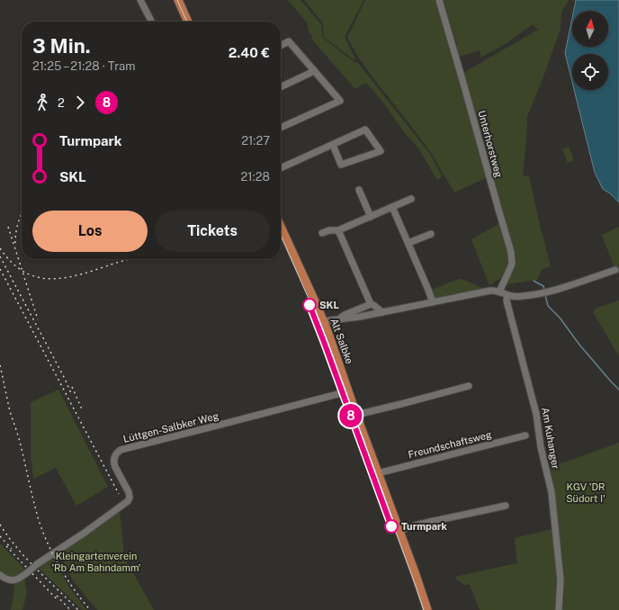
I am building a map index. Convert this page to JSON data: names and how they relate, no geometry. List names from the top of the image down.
{
  "streets": {
    "main road": ["Alt Salbke"],
    "street": [
      "Unterhorstweg",
      "Lüttgen-Salbker Weg",
      "Am Kuhanger",
      "Freundschaftsweg"
    ]
  },
  "crossings": [
    ["Alt Salbke", "Lüttgen-Salbker Weg"],
    ["Alt Salbke", "Freundschaftsweg"]
  ],
  "parks": ["KGV 'DR Südort I'", "Kleingartenverein 'Rb Am Bahndamm'"],
  "places": ["SKL", "Turmpark"],
  "lines": ["tram line 8"],
  "north": "top",
  "page": {
    "on_map": "8",
    "heading": ["3 Min.", "21:25 – 21:28 · Tram", "2.40 €"],
    "legs": ["2", "8"],
    "list": [
      {
        "name": "Turmpark",
        "value": "21:27"
      },
      {
        "name": "SKL",
        "value": "21:28"
      }
    ],
    "buttons": ["Los", "Tickets"]
  }
}
